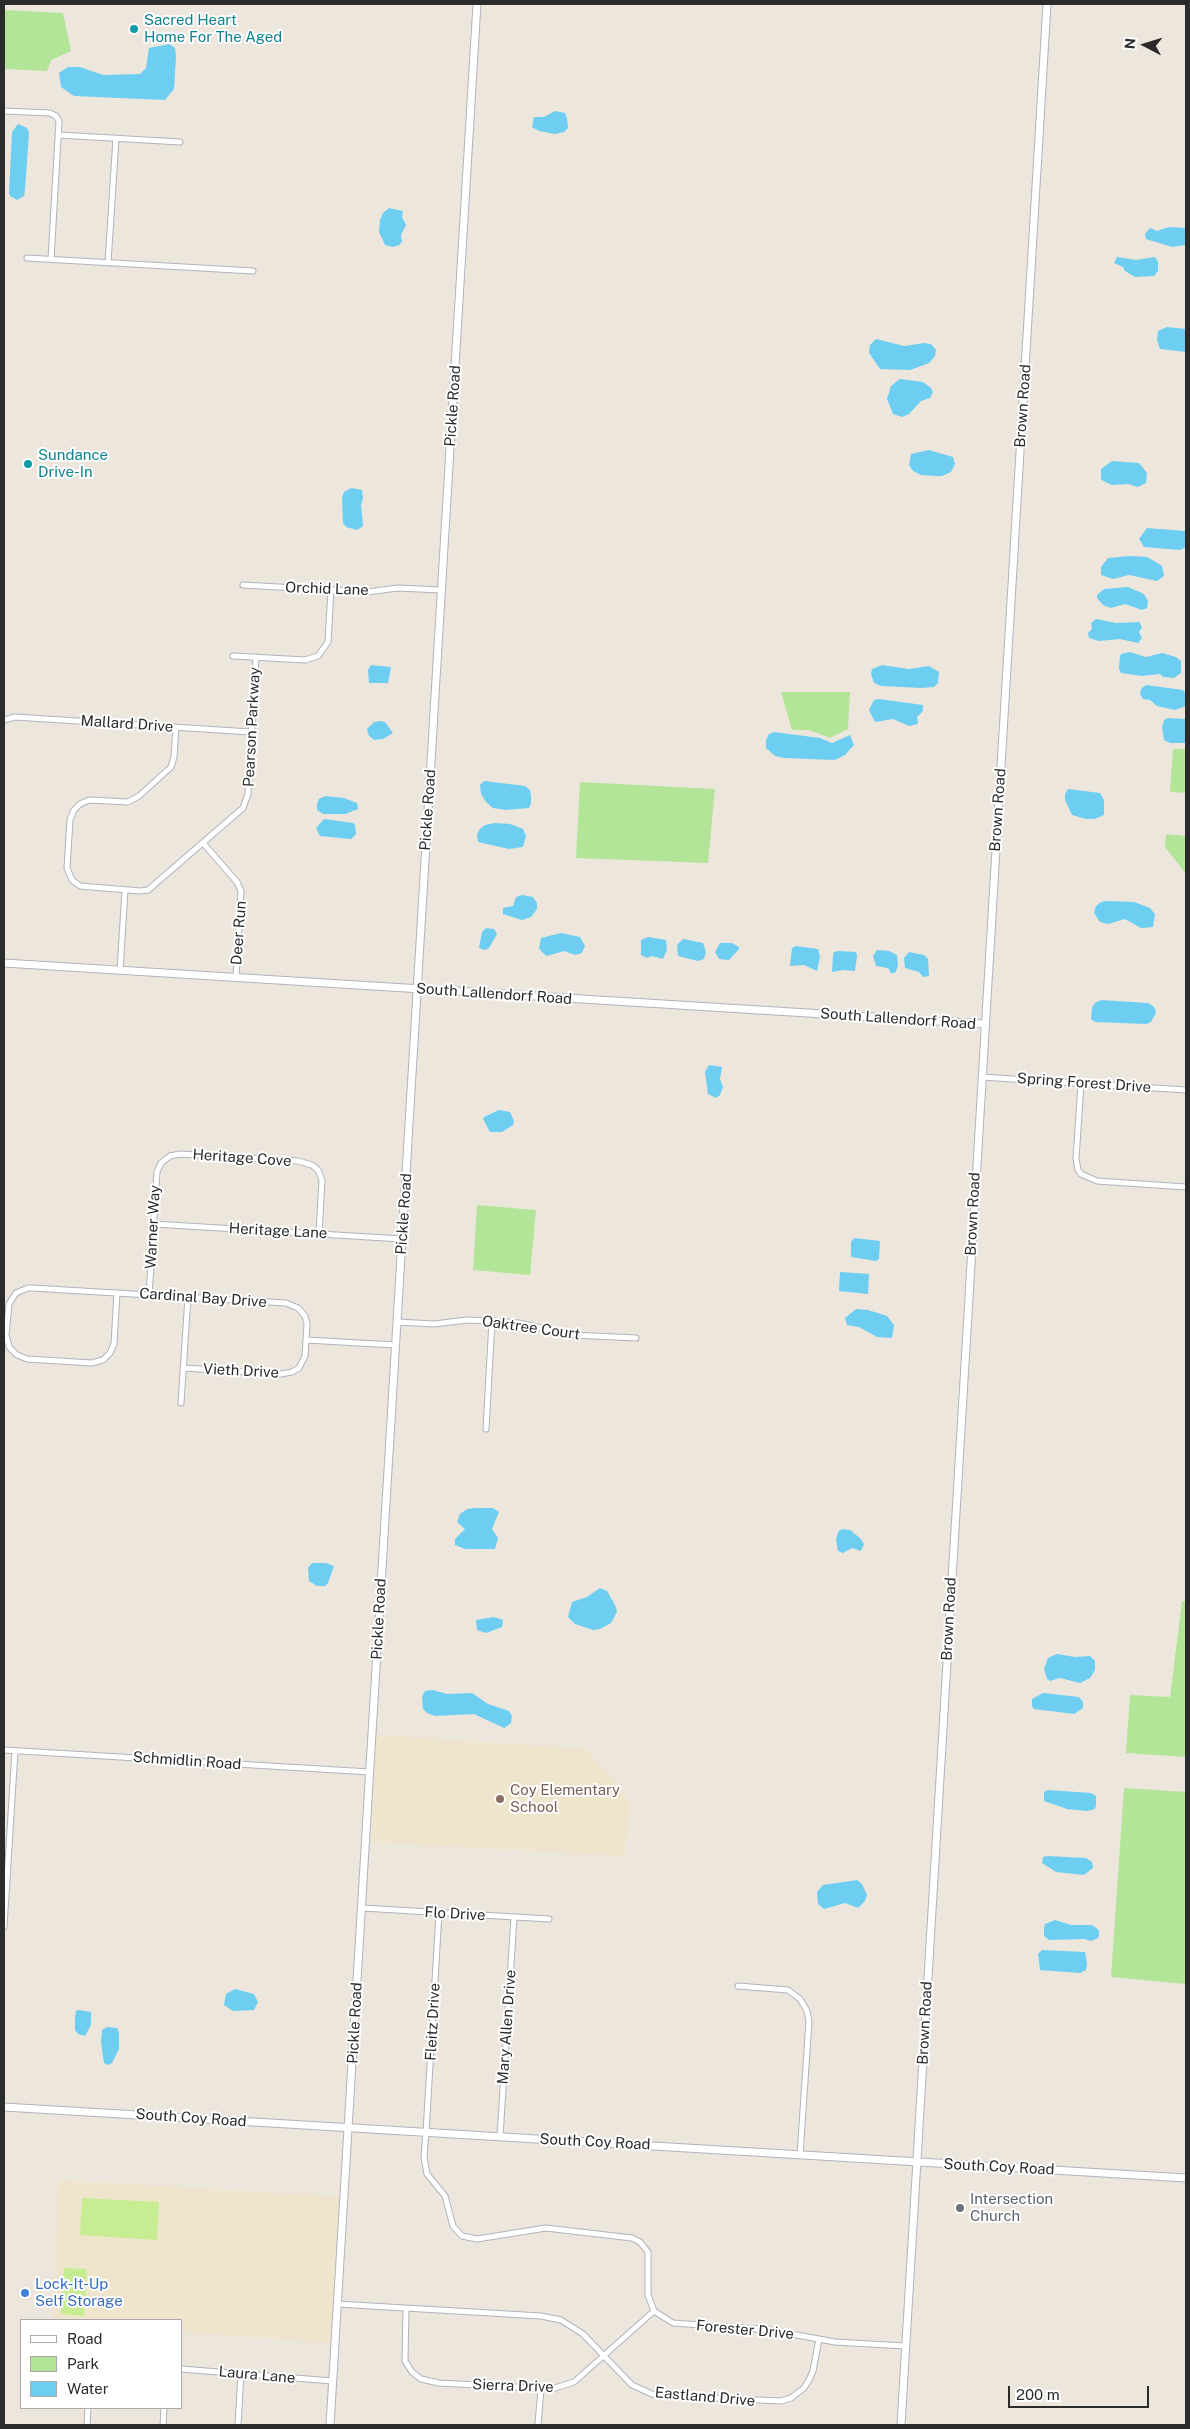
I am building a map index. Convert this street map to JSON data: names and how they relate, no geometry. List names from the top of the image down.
{
  "streets": {
    "street": [
      "Pickle Road",
      "Brown Road",
      "Orchid Lane",
      "Mallard Drive",
      "Pearson Parkway",
      "Deer Run",
      "South Lallendorf Road",
      "Spring Forest Drive",
      "Heritage Cove",
      "Warner Way",
      "Heritage Lane",
      "Cardinal Bay Drive",
      "Oaktree Court",
      "Vieth Drive",
      "Schmidlin Road",
      "Flo Drive",
      "Fleitz Drive",
      "Mary Allen Drive",
      "South Coy Road",
      "Forester Drive",
      "Laura Lane",
      "Sierra Drive",
      "Eastland Drive"
    ]
  },
  "crossings": [
    ["Pickle Road", "Orchid Lane"],
    ["Pickle Road", "South Lallendorf Road"],
    ["Pickle Road", "Heritage Lane"],
    ["Pickle Road", "Oaktree Court"],
    ["Pickle Road", "Schmidlin Road"],
    ["Pickle Road", "Flo Drive"],
    ["Pickle Road", "South Coy Road"],
    ["Pickle Road", "Laura Lane"],
    ["Pickle Road", "Eastland Drive"],
    ["Brown Road", "South Lallendorf Road"],
    ["Brown Road", "Spring Forest Drive"],
    ["Brown Road", "South Coy Road"],
    ["Brown Road", "Forester Drive"],
    ["Mallard Drive", "Pearson Parkway"],
    ["Pearson Parkway", "Deer Run"],
    ["Deer Run", "South Lallendorf Road"],
    ["Heritage Cove", "Warner Way"],
    ["Heritage Cove", "Heritage Lane"],
    ["Warner Way", "Heritage Lane"],
    ["Warner Way", "Cardinal Bay Drive"],
    ["Cardinal Bay Drive", "Vieth Drive"],
    ["Flo Drive", "Fleitz Drive"],
    ["Flo Drive", "Mary Allen Drive"],
    ["Fleitz Drive", "South Coy Road"],
    ["Fleitz Drive", "Forester Drive"],
    ["Fleitz Drive", "Sierra Drive"],
    ["Mary Allen Drive", "South Coy Road"],
    ["Forester Drive", "Sierra Drive"],
    ["Forester Drive", "Eastland Drive"],
    ["Sierra Drive", "Eastland Drive"]
  ],
  "places": [
    "Sacred Heart Home For The Aged",
    "Sundance Drive-In",
    "Coy Elementary School",
    "Intersection Church",
    "Lock-It-Up Self Storage"
  ],
  "legend": ["Road", "Park", "Water"],
  "scale_bar": "200 m",
  "north": "left"
}
